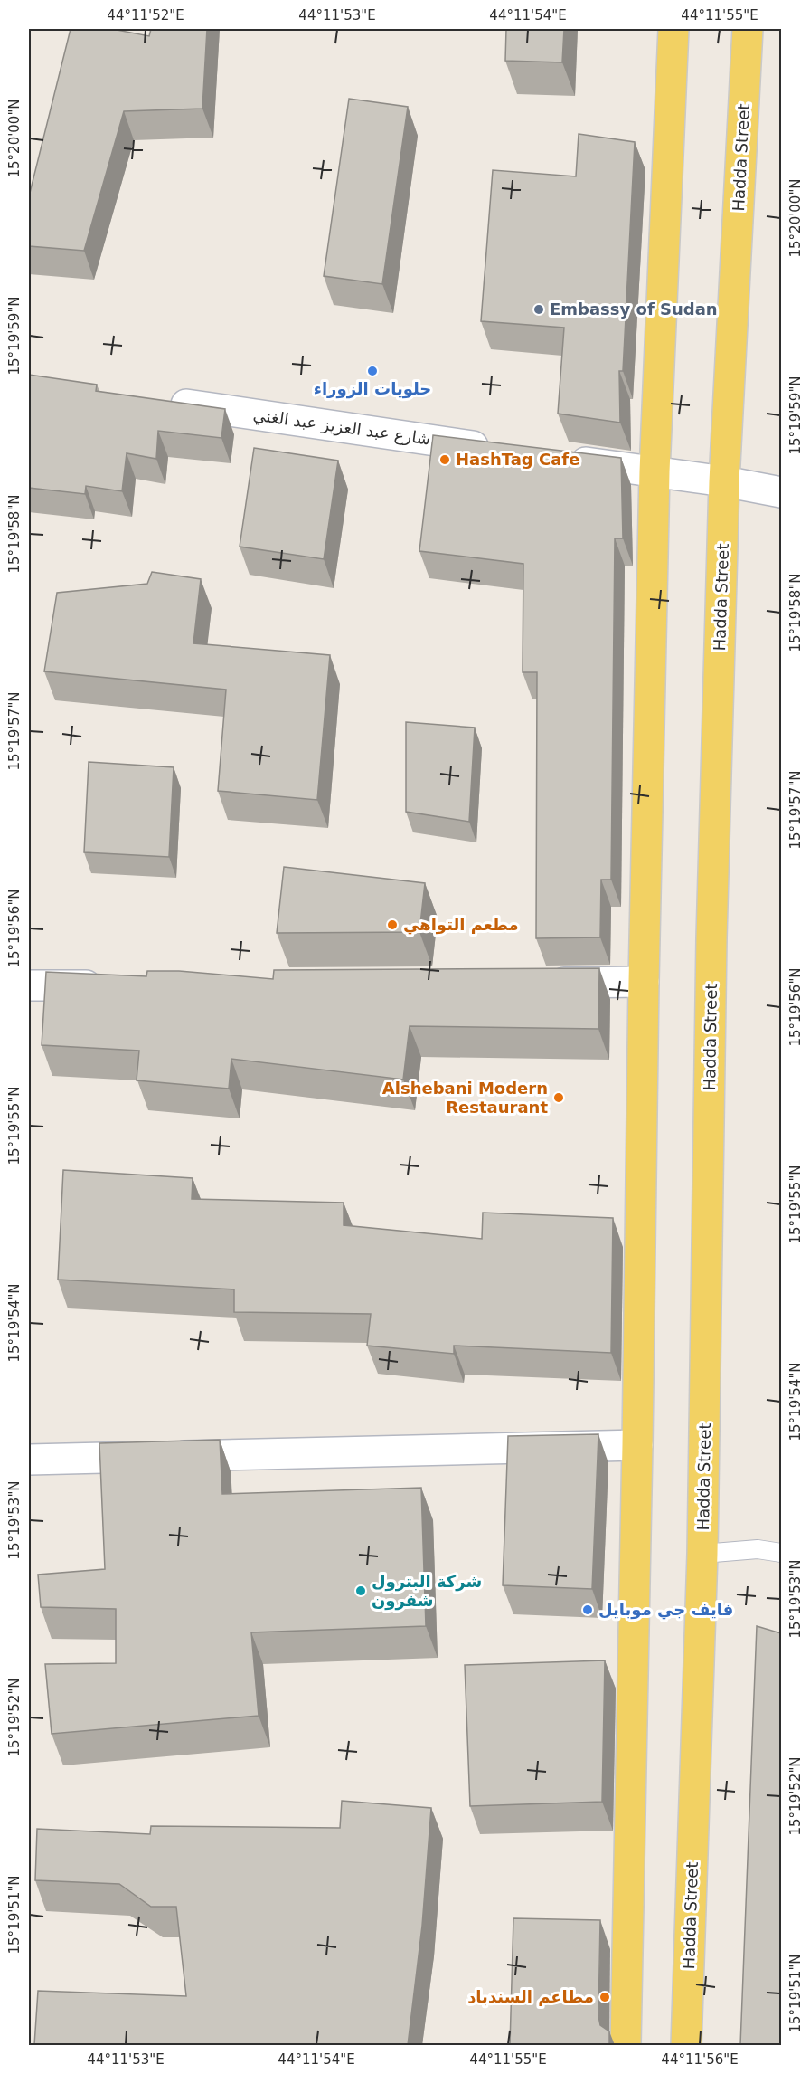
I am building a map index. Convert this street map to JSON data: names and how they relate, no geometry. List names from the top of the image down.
{
  "streets": {
    "main road": ["Hadda Street"],
    "street": ["شارع عبد العزيز عبد الغني"]
  },
  "places": [
    "Embassy of Sudan",
    "حلويات الزوراء",
    "HashTag Cafe",
    "مطعم التواهي",
    "Alshebani Modern Restaurant",
    "شركة البترول شفرون",
    "فايف جي موبايل",
    "مطاعم السندباد"
  ],
  "coordinates": [
    "44°11'52\"E",
    "44°11'53\"E",
    "44°11'54\"E",
    "44°11'55\"E",
    "15°20'00\"N",
    "15°19'59\"N",
    "15°19'58\"N",
    "15°19'57\"N",
    "15°19'56\"N",
    "15°19'55\"N",
    "15°19'54\"N",
    "15°19'53\"N",
    "15°19'52\"N",
    "15°19'51\"N",
    "44°11'56\"E"
  ]
}
